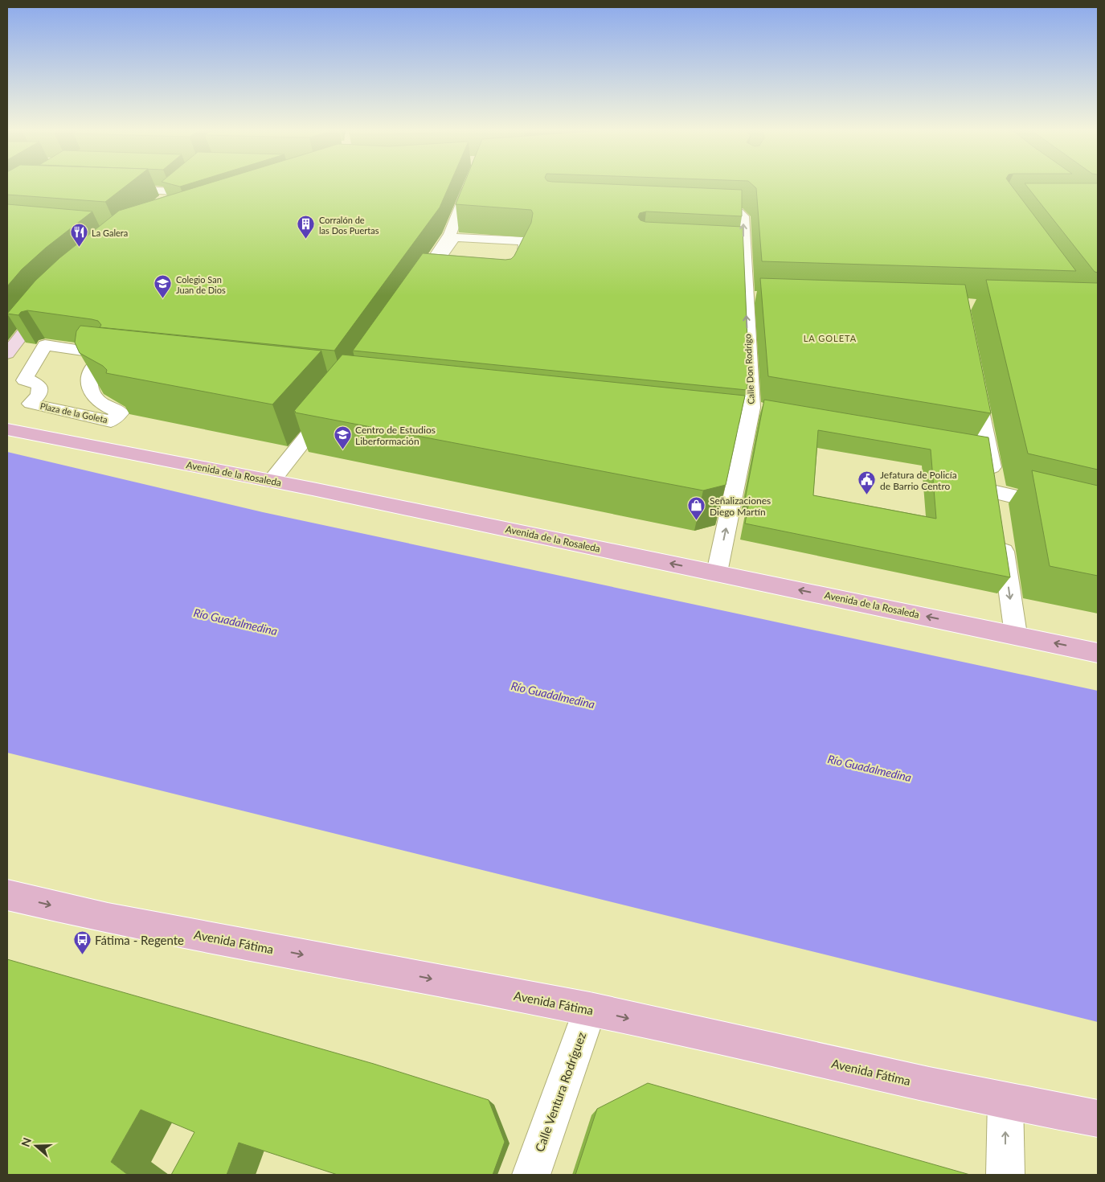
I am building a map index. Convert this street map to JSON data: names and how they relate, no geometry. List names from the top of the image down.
{
  "streets": {
    "main road": ["Avenida de la Rosaleda", "Avenida Fátima"],
    "street": ["Calle Don Rodrigo", "Plaza de la Goleta", "Calle Ventura Rodríguez"]
  },
  "crossings": [
    ["Calle Don Rodrigo", "Avenida de la Rosaleda"],
    ["Avenida Fátima", "Calle Ventura Rodríguez"]
  ],
  "one_way": ["Calle Don Rodrigo", "Avenida de la Rosaleda", "Avenida Fátima"],
  "districts": ["LA GOLETA"],
  "water": ["Río Guadalmedina"],
  "places": {
    "building": ["Corralón de las Dos Puertas"],
    "restaurant": ["La Galera"],
    "school or university": ["Colegio San Juan de Dios", "Centro de Estudios Liberformación"],
    "public building": ["Jefatura de Policía de Barrio Centro"],
    "shop": ["Señalizaciones Diego Martín"],
    "bus stop": ["Fátima - Regente"]
  },
  "north": "left"
}
